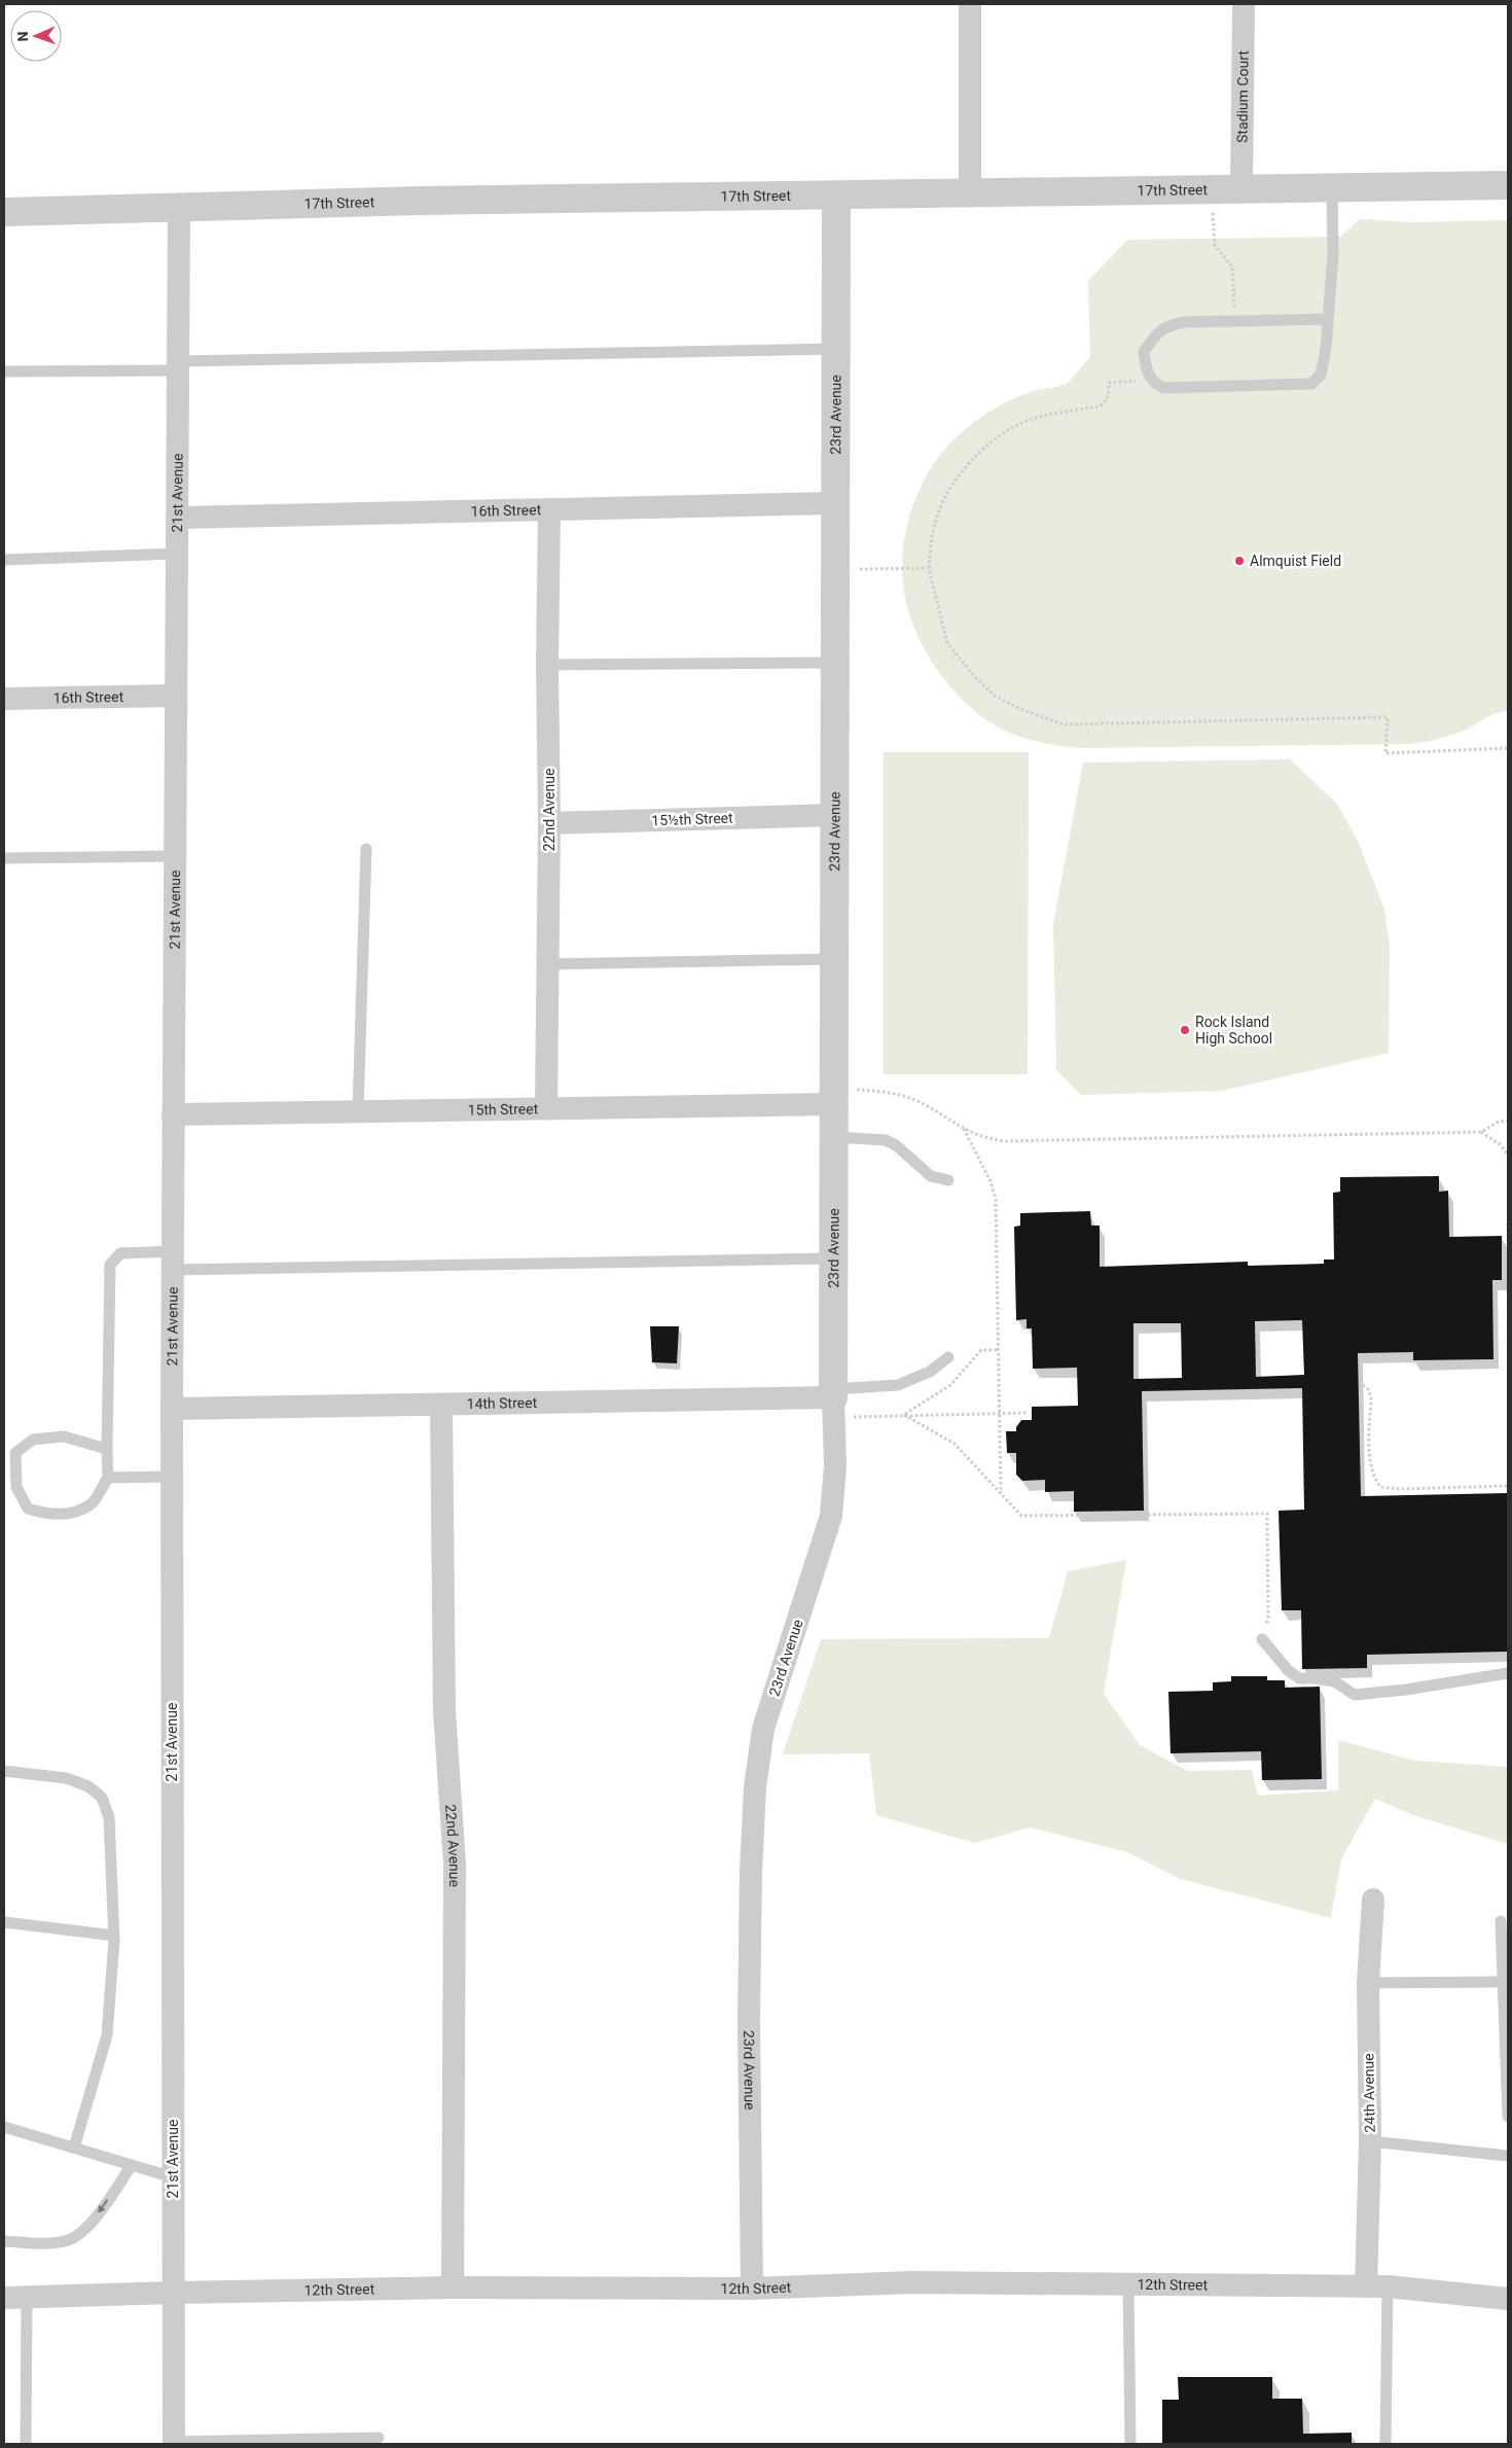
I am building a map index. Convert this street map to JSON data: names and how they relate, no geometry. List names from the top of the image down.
{
  "streets": {
    "street": [
      "Stadium Court",
      "17th Street",
      "23rd Avenue",
      "21st Avenue",
      "16th Street",
      "22nd Avenue",
      "15½th Street",
      "15th Street",
      "14th Street",
      "24th Avenue",
      "12th Street"
    ]
  },
  "crossings": [
    ["Stadium Court", "17th Street"],
    ["17th Street", "23rd Avenue"],
    ["17th Street", "21st Avenue"],
    ["23rd Avenue", "16th Street"],
    ["23rd Avenue", "15½th Street"],
    ["23rd Avenue", "15th Street"],
    ["23rd Avenue", "14th Street"],
    ["23rd Avenue", "12th Street"],
    ["21st Avenue", "16th Street"],
    ["21st Avenue", "15th Street"],
    ["21st Avenue", "14th Street"],
    ["21st Avenue", "12th Street"],
    ["16th Street", "22nd Avenue"],
    ["22nd Avenue", "15½th Street"],
    ["22nd Avenue", "15th Street"],
    ["22nd Avenue", "14th Street"],
    ["22nd Avenue", "12th Street"],
    ["24th Avenue", "12th Street"]
  ],
  "places": ["Almquist Field", "Rock Island High School"],
  "north": "left"
}
